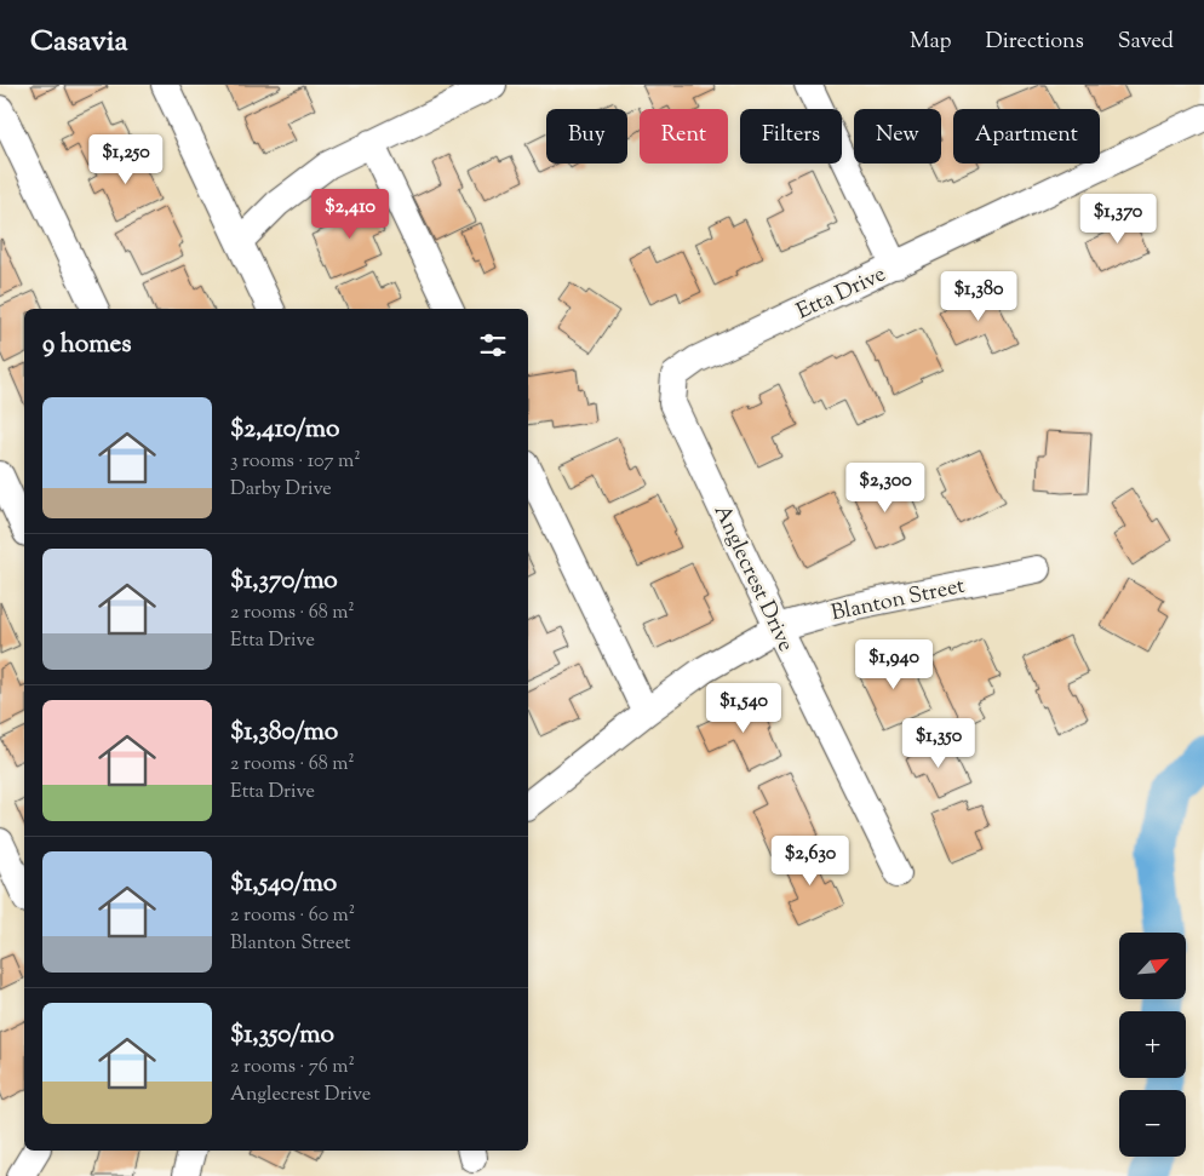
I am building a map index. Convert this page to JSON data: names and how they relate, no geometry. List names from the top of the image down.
{
  "streets": {
    "street": ["Etta Drive", "Anglecrest Drive", "Blanton Street"]
  },
  "crossings": [
    ["Etta Drive", "Anglecrest Drive"],
    ["Anglecrest Drive", "Blanton Street"]
  ],
  "north": "top right",
  "page": {
    "header": "Casavia",
    "nav": ["Map", "Directions", "Saved"],
    "chip": [
      "Buy",
      "Rent",
      "Filters",
      "New",
      "Apartment"
    ],
    "price": [
      "$1,250",
      "$2,410",
      "$1,370",
      "$1,380",
      "$2,300",
      "$1,940",
      "$1,540",
      "$1,350",
      "$2,630"
    ],
    "heading": "9 homes",
    "list": [
      {
        "name": "$2,410/mo",
        "note": "3 rooms · 107 m² · Darby Drive"
      },
      {
        "name": "$1,370/mo",
        "note": "2 rooms · 68 m² · Etta Drive"
      },
      {
        "name": "$1,380/mo",
        "note": "2 rooms · 68 m² · Etta Drive"
      },
      {
        "name": "$1,540/mo",
        "note": "2 rooms · 60 m² · Blanton Street"
      },
      {
        "name": "$1,350/mo",
        "note": "2 rooms · 76 m² · Anglecrest Drive"
      }
    ],
    "map_buttons": ["+", "−"]
  }
}
